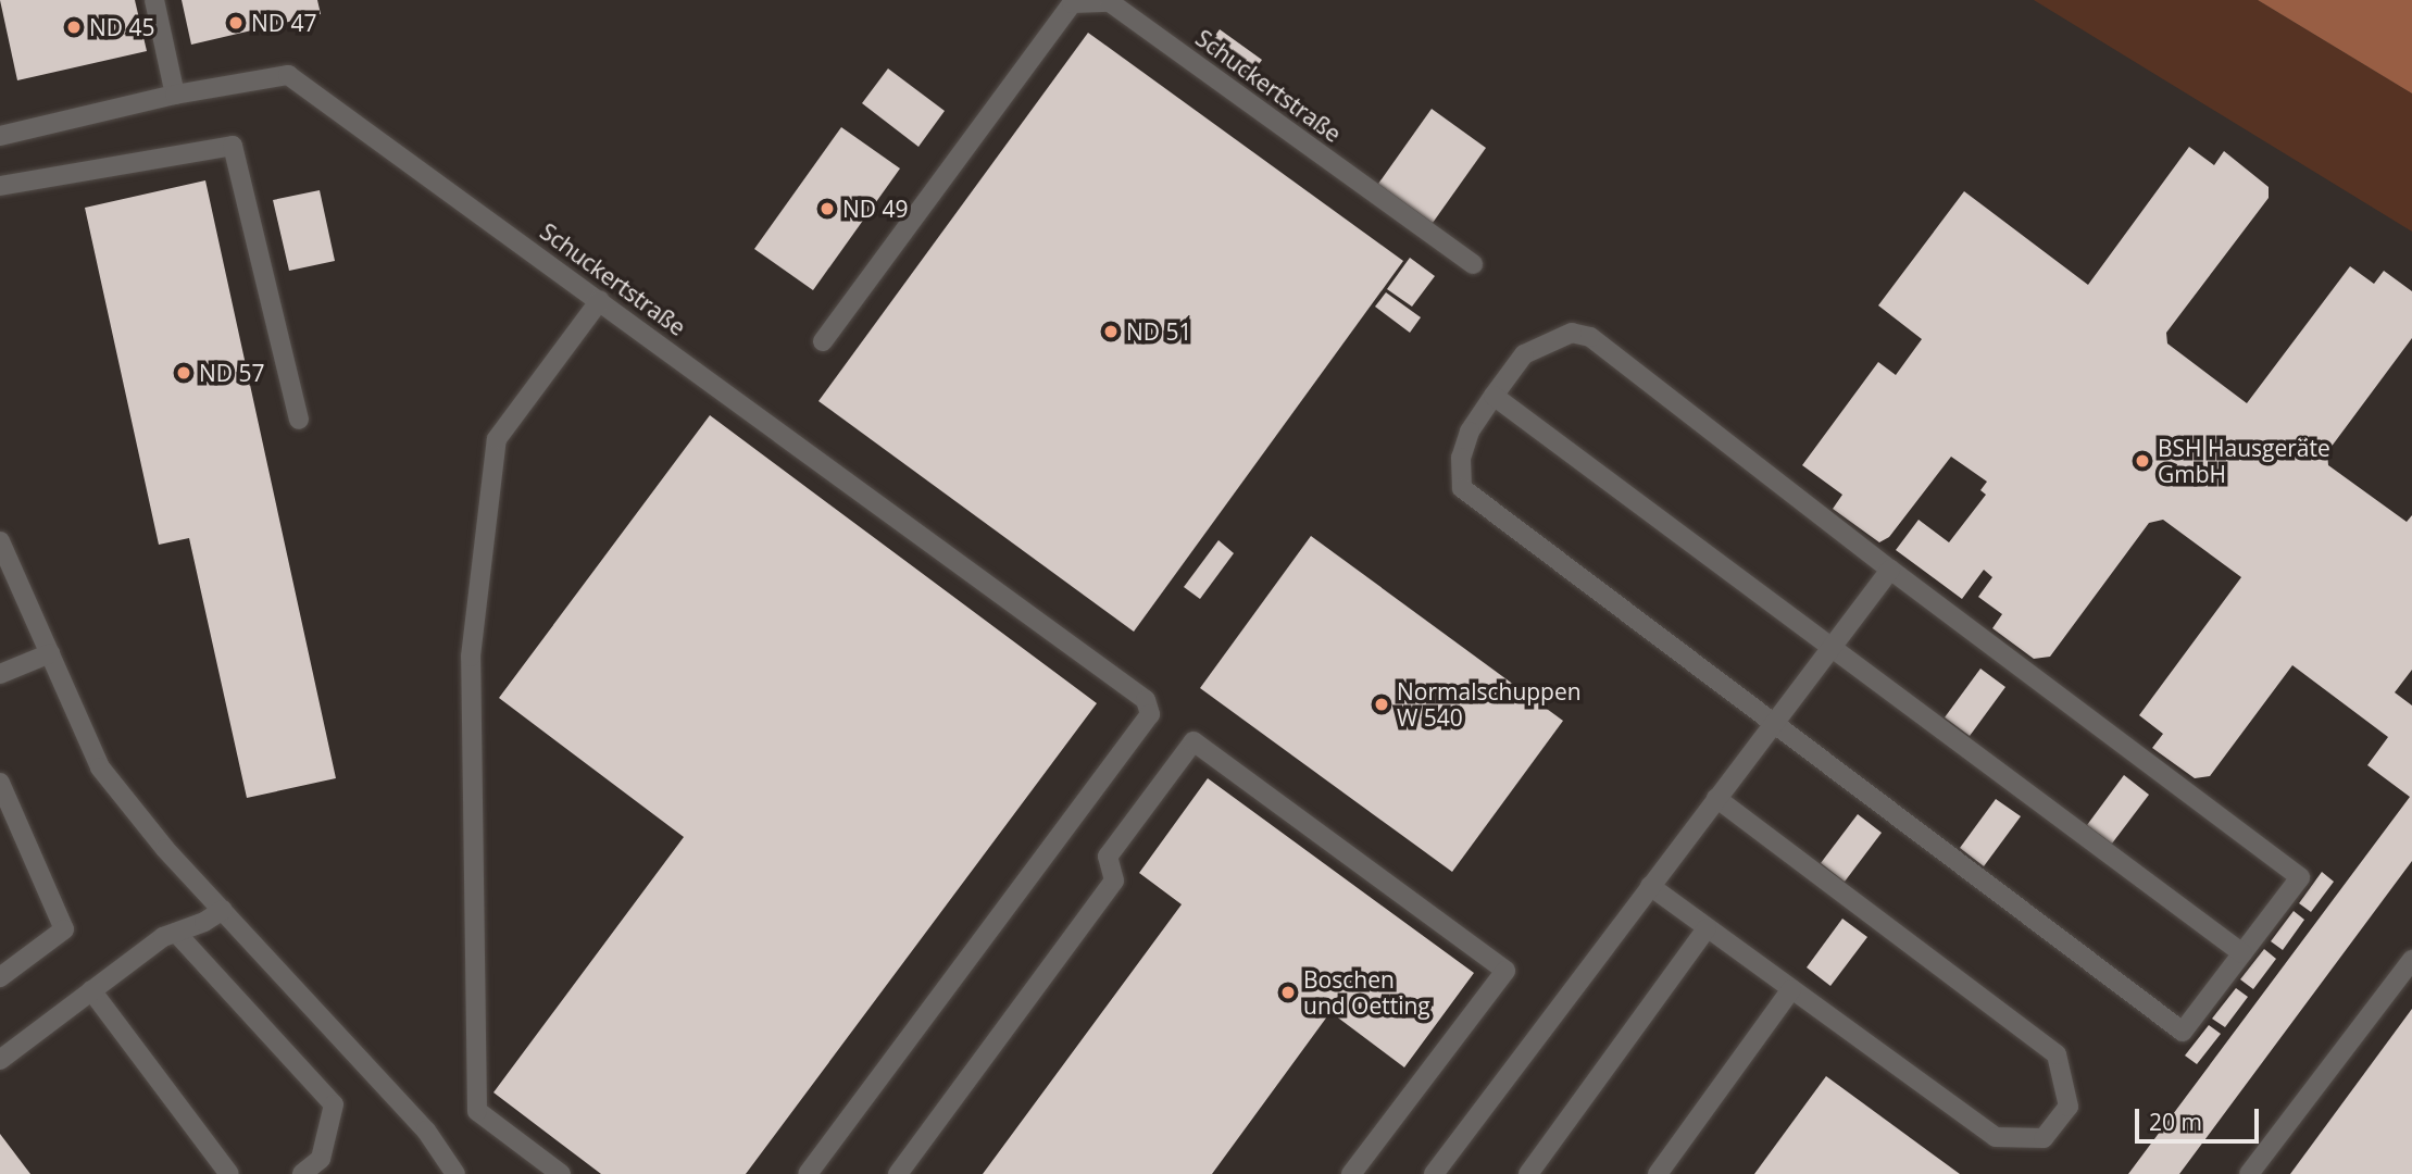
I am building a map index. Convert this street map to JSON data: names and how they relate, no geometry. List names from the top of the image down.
{
  "streets": {
    "lane": ["Schuckertstraße"]
  },
  "places": [
    "ND 47",
    "ND 45",
    "ND 49",
    "ND 51",
    "ND 57",
    "BSH Hausgeräte GmbH",
    "Normalschuppen W 540",
    "Boschen und Oetting"
  ],
  "scale_bar": "20 m"
}
